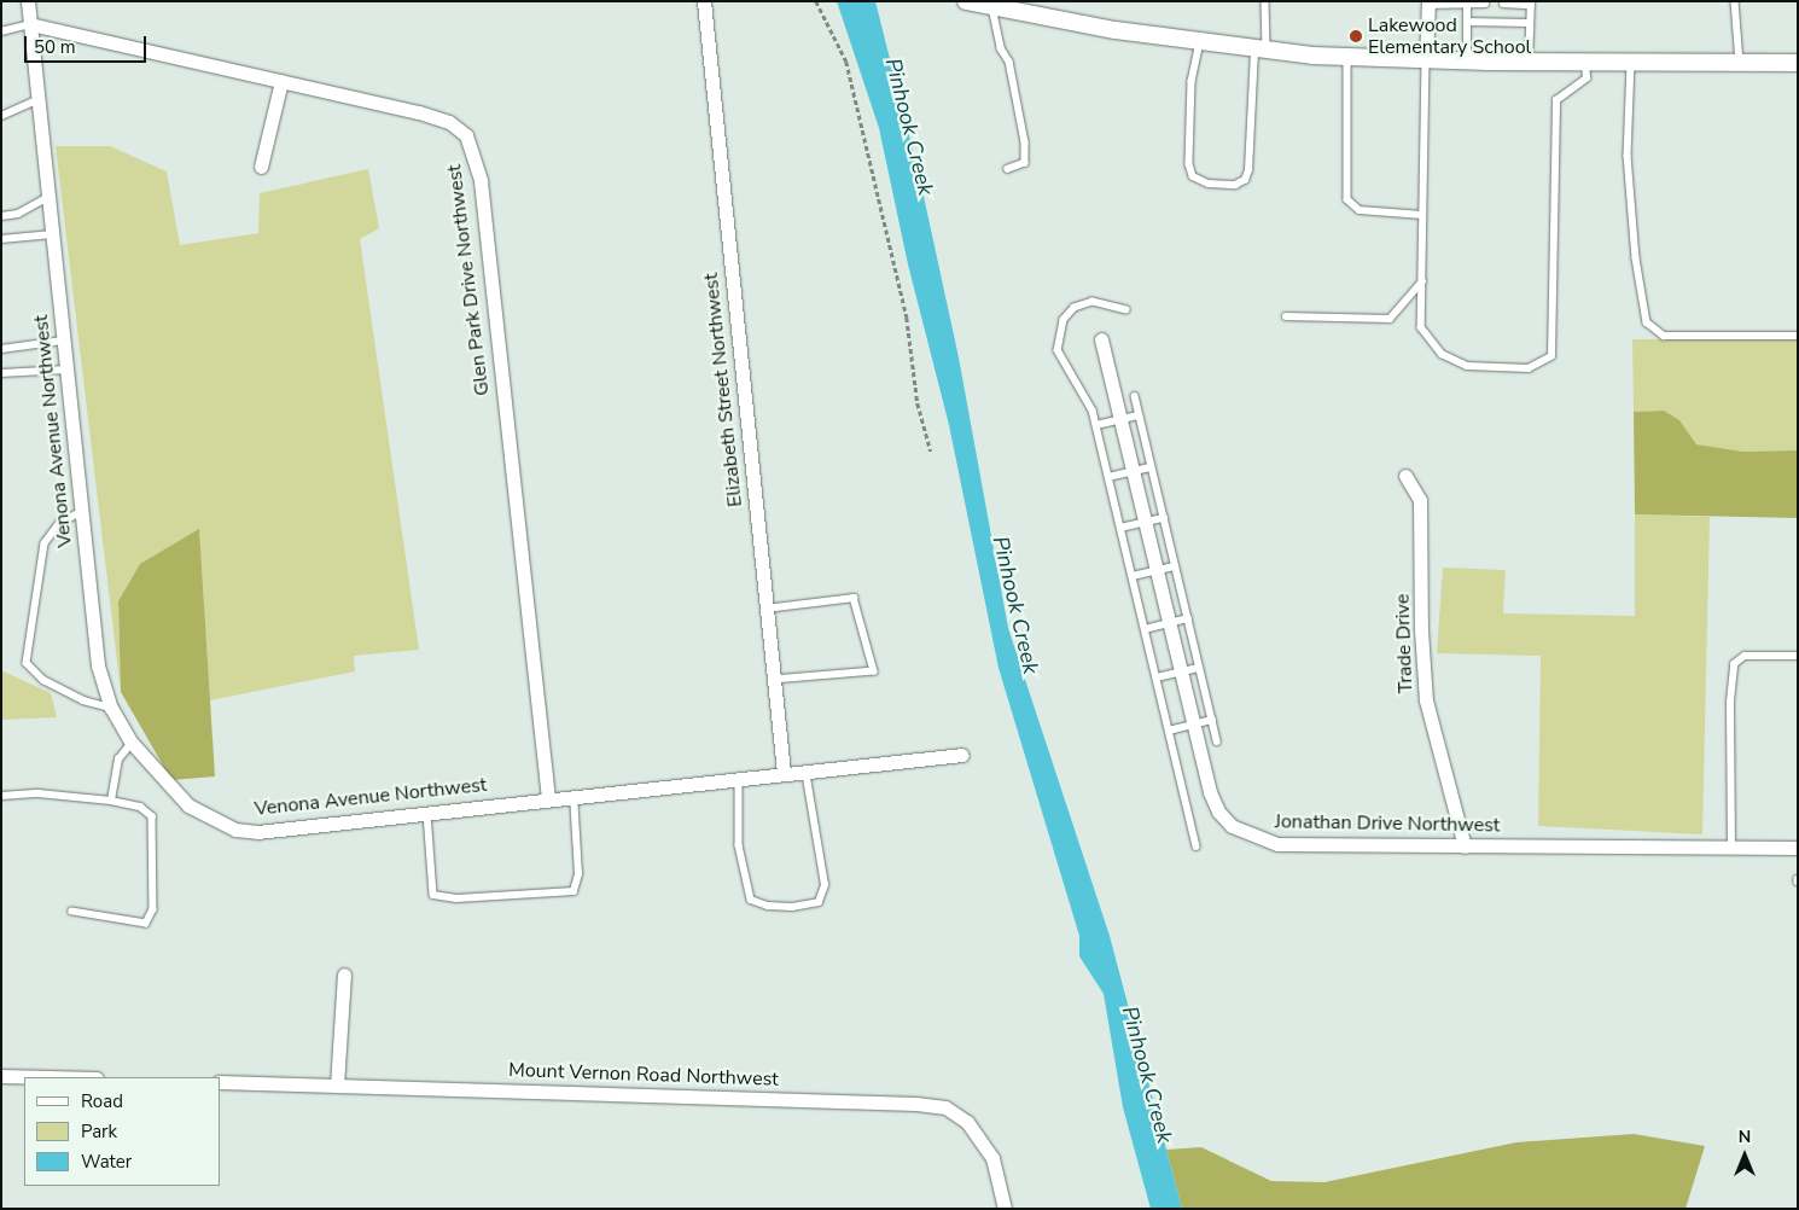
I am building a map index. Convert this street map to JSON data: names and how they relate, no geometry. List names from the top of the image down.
{
  "streets": {
    "street": [
      "Glen Park Drive Northwest",
      "Elizabeth Street Northwest",
      "Venona Avenue Northwest",
      "Trade Drive",
      "Jonathan Drive Northwest",
      "Mount Vernon Road Northwest"
    ]
  },
  "crossings": [
    ["Glen Park Drive Northwest", "Venona Avenue Northwest"],
    ["Elizabeth Street Northwest", "Venona Avenue Northwest"],
    ["Trade Drive", "Jonathan Drive Northwest"]
  ],
  "water": ["Pinhook Creek"],
  "places": ["Lakewood Elementary School"],
  "legend": ["Road", "Park", "Water"],
  "scale_bar": "50 m",
  "north": "top"
}
